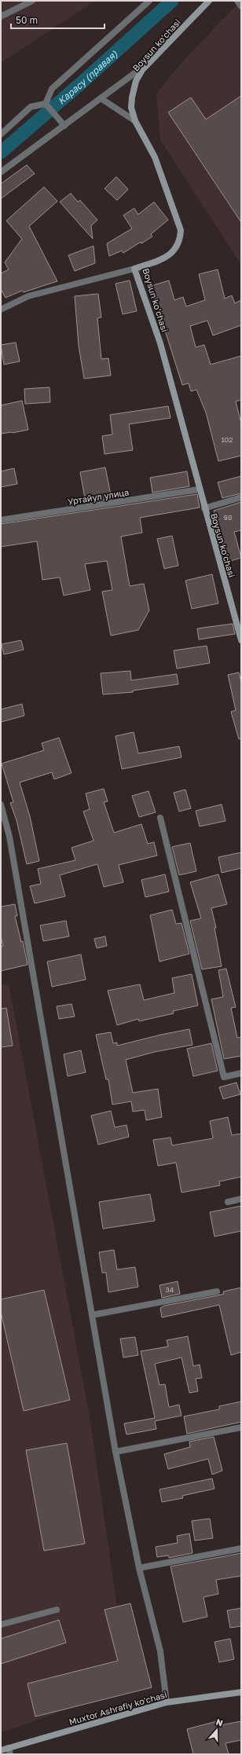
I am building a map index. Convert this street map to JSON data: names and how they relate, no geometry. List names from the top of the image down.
{
  "streets": {
    "street": ["Boysun ko'chasi", "Уртайул улица", "Muxtor Ashrafiy ko'chasi"]
  },
  "crossings": [
    ["Boysun ko'chasi", "Уртайул улица"]
  ],
  "water": ["Карасу (правая)"],
  "house_numbers": ["102", "98", "34"],
  "scale_bar": "50 m",
  "north": "top"
}
